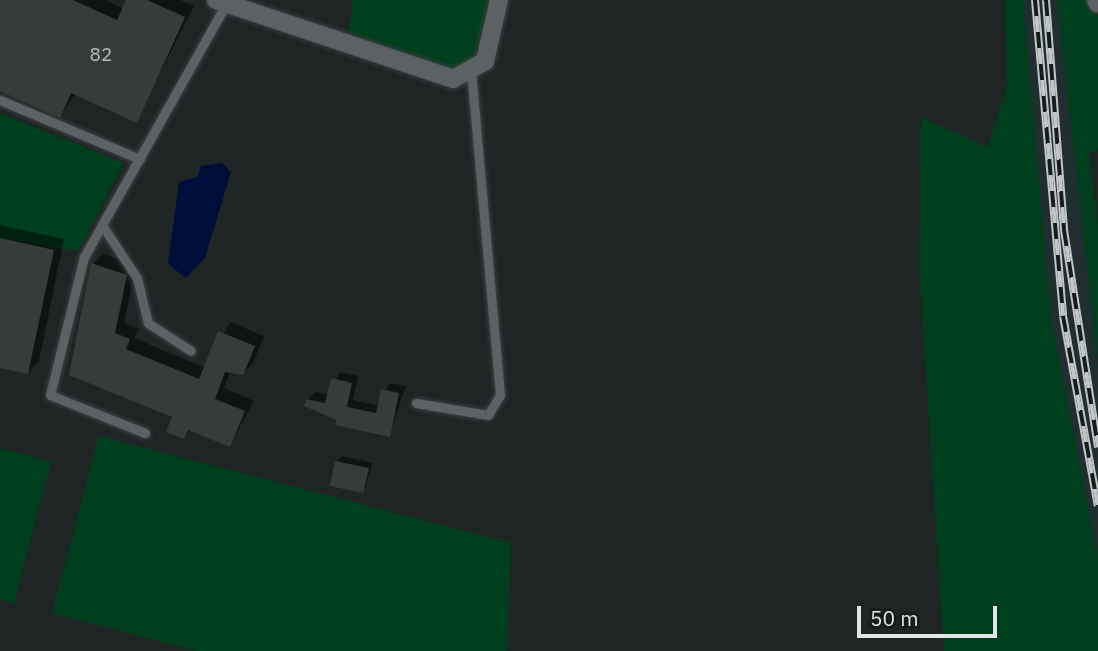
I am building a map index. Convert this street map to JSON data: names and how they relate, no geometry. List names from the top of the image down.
{
  "house_numbers": ["82"],
  "scale_bar": "50 m"
}
